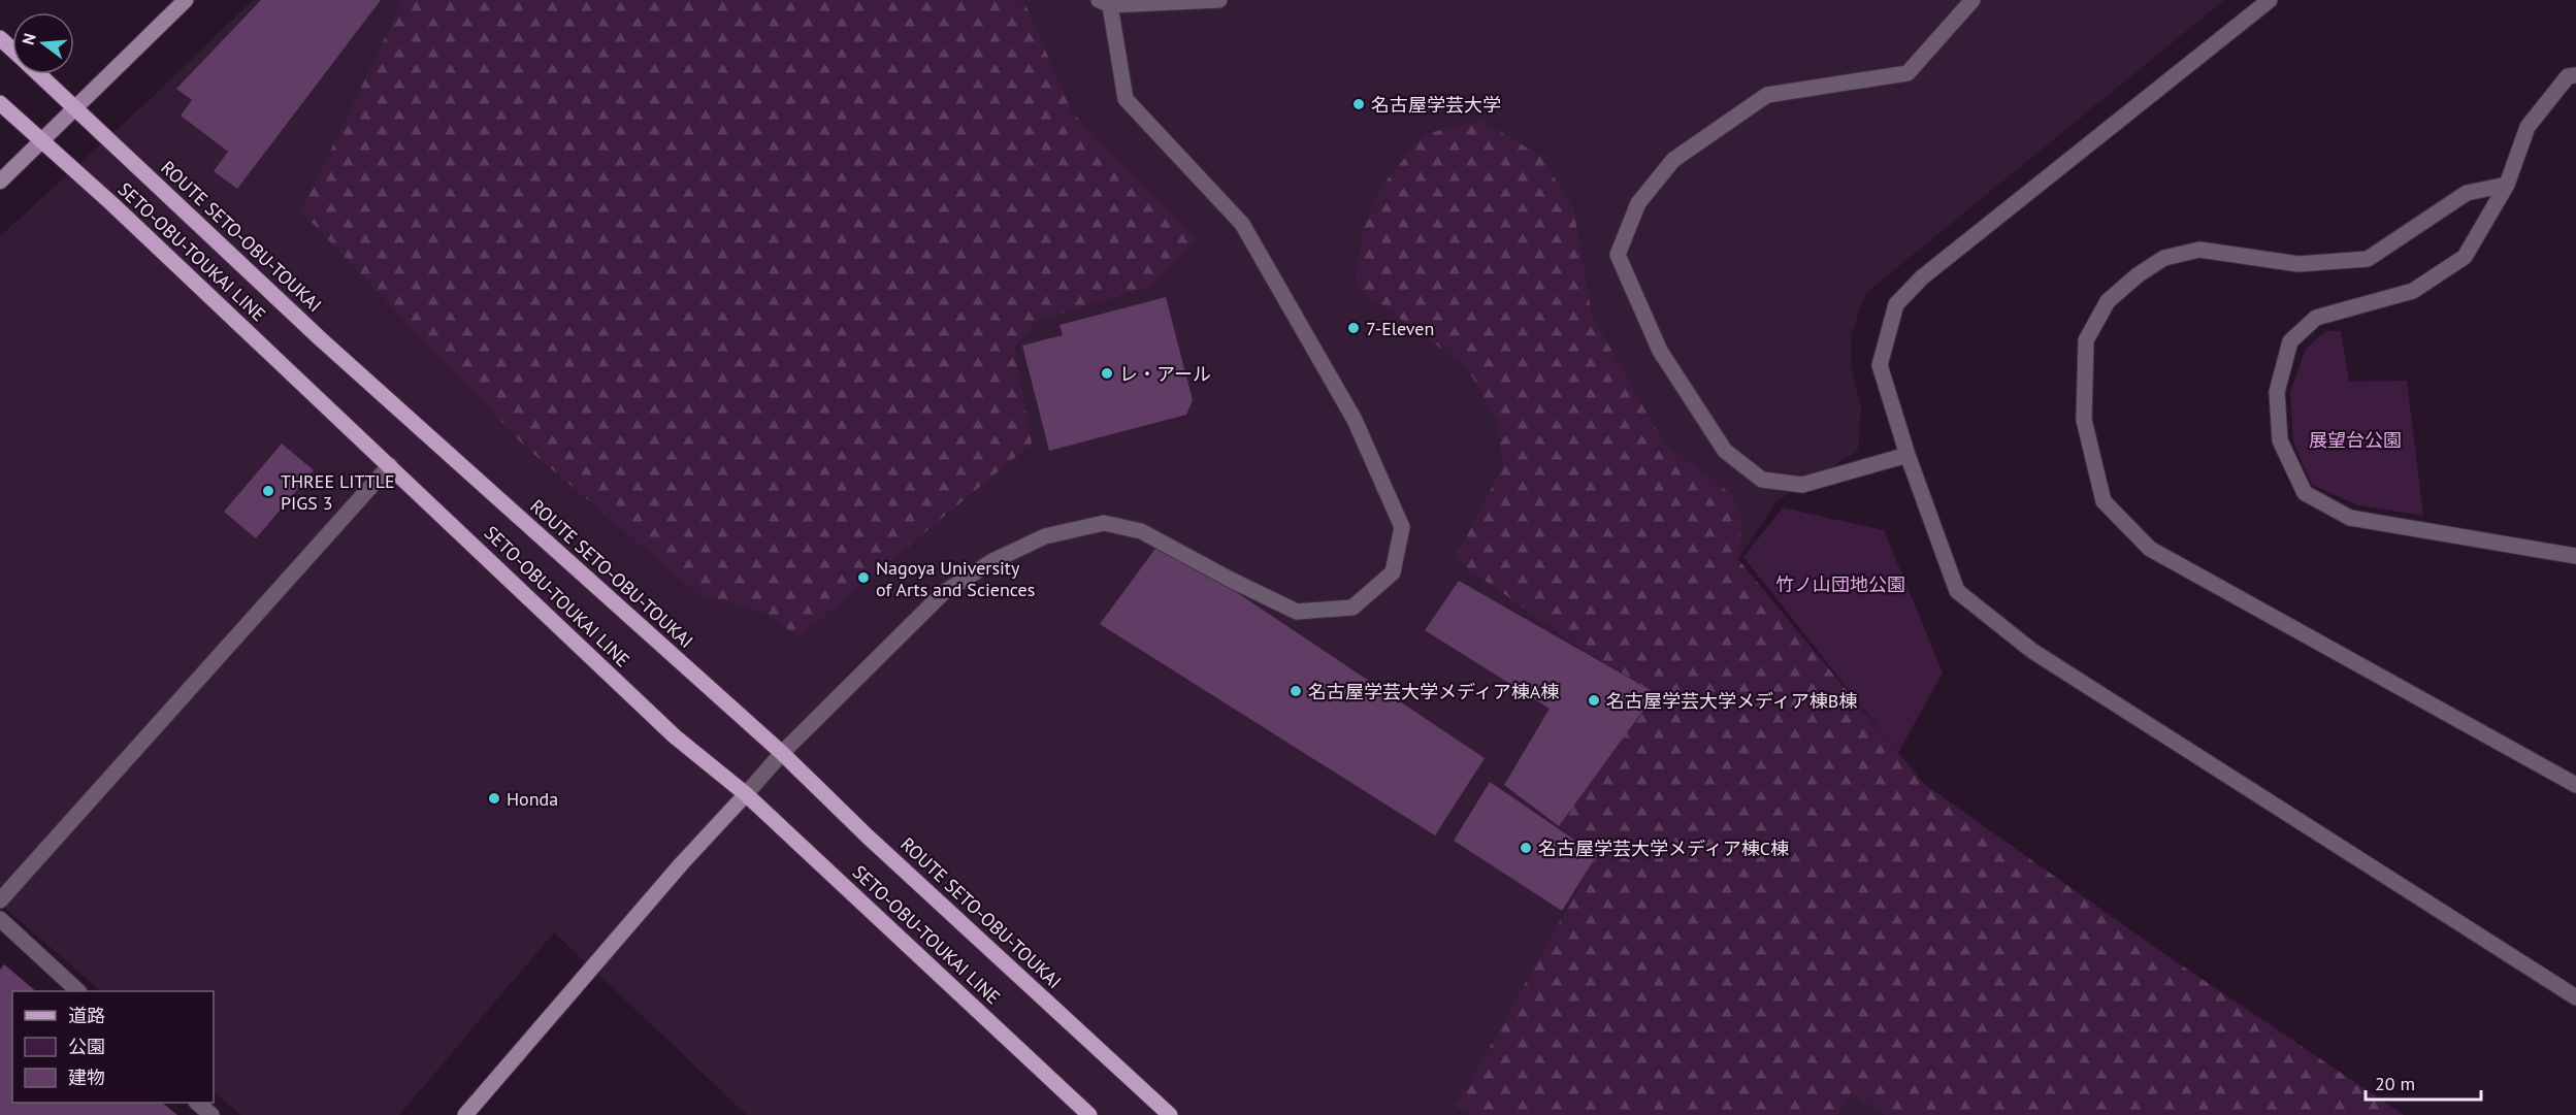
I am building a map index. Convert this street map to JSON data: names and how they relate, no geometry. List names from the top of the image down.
{
  "streets": {
    "main road": ["ROUTE SETO-OBU-TOUKAI", "SETO-OBU-TOUKAI LINE"]
  },
  "parks": ["展望台公園", "竹ノ山団地公園"],
  "places": [
    "名古屋学芸大学",
    "7-Eleven",
    "レ・アール",
    "THREE LITTLE PIGS 3",
    "Nagoya University of Arts and Sciences",
    "名古屋学芸大学メディア棟A棟",
    "名古屋学芸大学メディア棟B棟",
    "Honda",
    "名古屋学芸大学メディア棟C棟"
  ],
  "legend": ["道路", "公園", "建物"],
  "scale_bar": "20 m",
  "north": "left"
}
